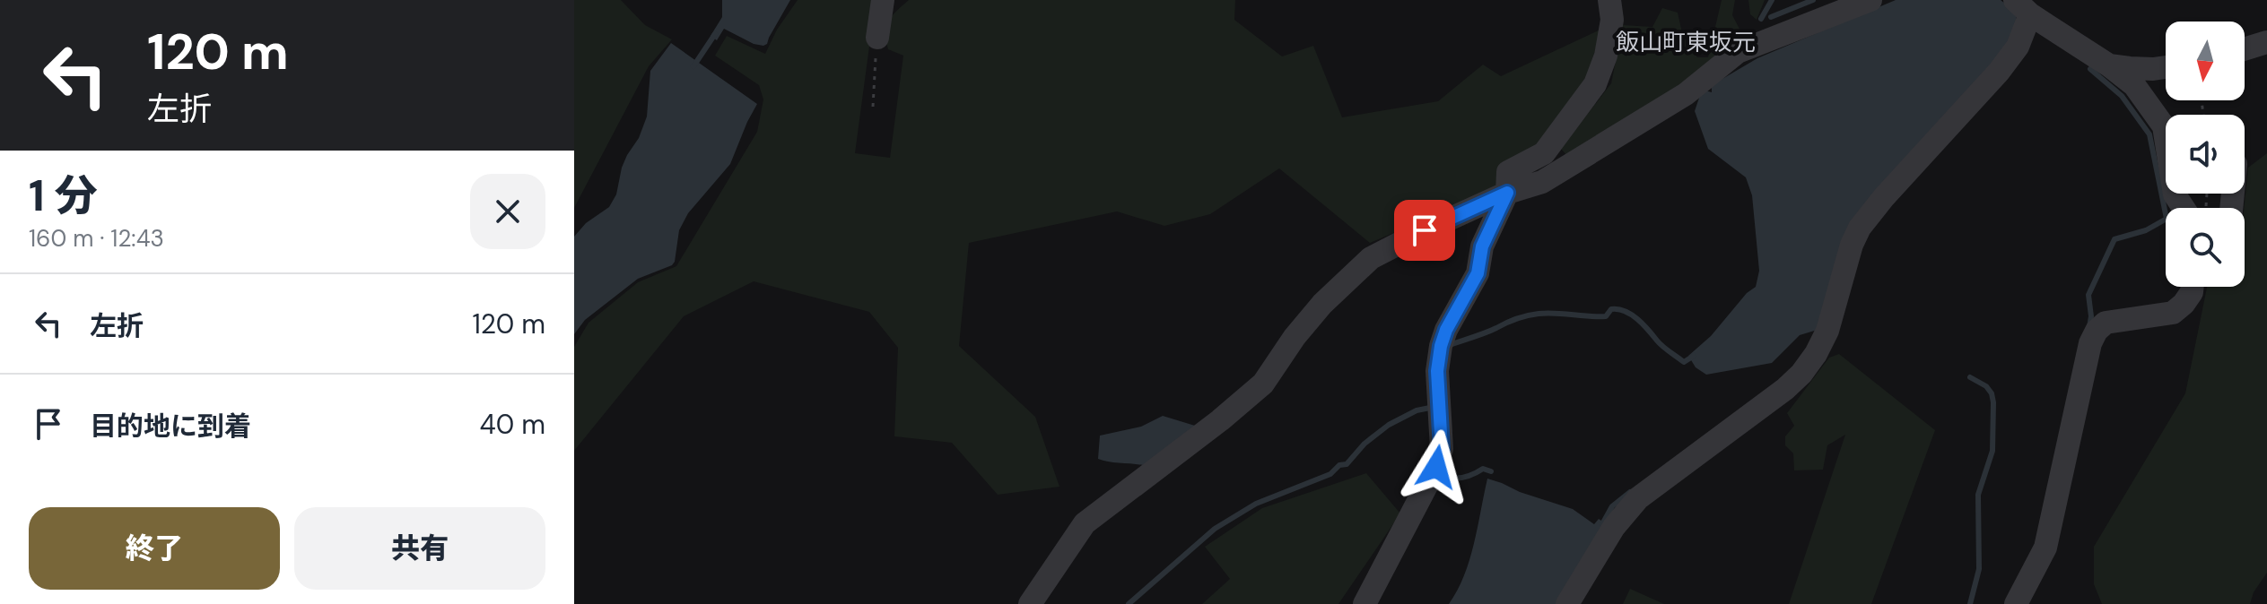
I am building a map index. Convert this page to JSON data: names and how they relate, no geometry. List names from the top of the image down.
{
  "districts": ["飯山町東坂元"],
  "north": "bottom",
  "page": {
    "turn": ["120 m", "左折"],
    "heading": ["1 分", "160 m · 12:43"],
    "list": [
      {
        "name": "左折",
        "value": "120 m"
      },
      {
        "name": "目的地に到着",
        "value": "40 m"
      }
    ],
    "buttons": ["終了", "共有"]
  }
}
